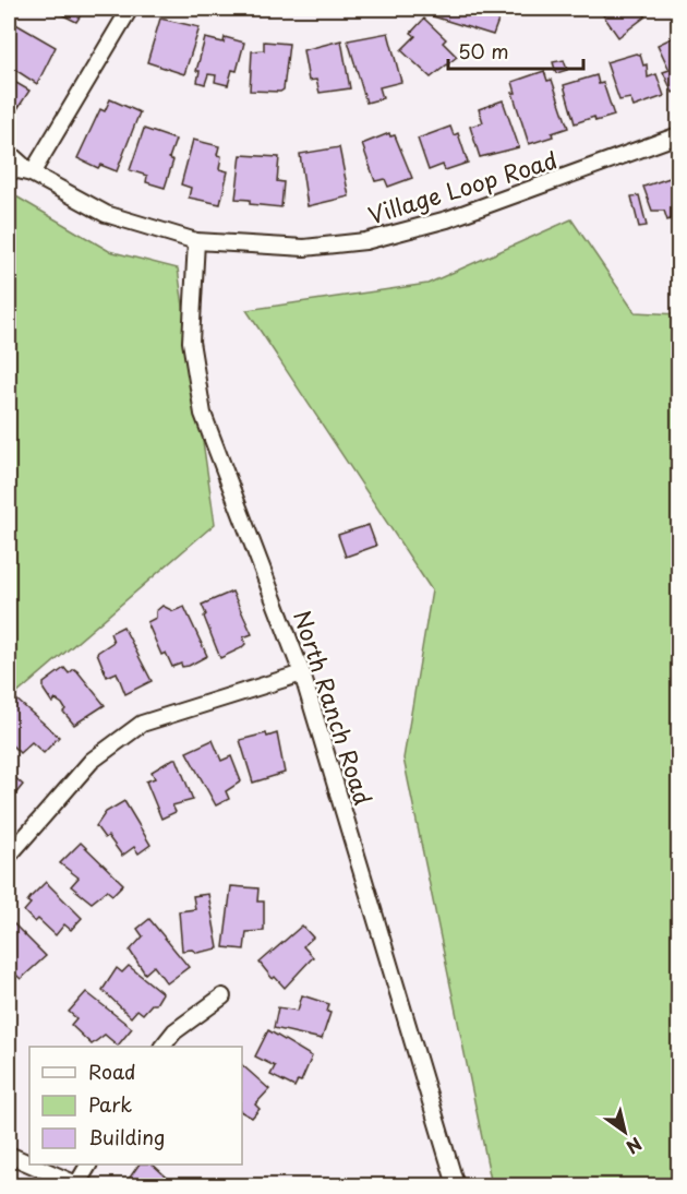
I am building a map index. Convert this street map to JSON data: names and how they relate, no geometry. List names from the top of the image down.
{
  "streets": {
    "street": ["Village Loop Road", "North Ranch Road"]
  },
  "crossings": [
    ["Village Loop Road", "North Ranch Road"]
  ],
  "legend": ["Road", "Park", "Building"],
  "scale_bar": "50 m",
  "north": "bottom right"
}
